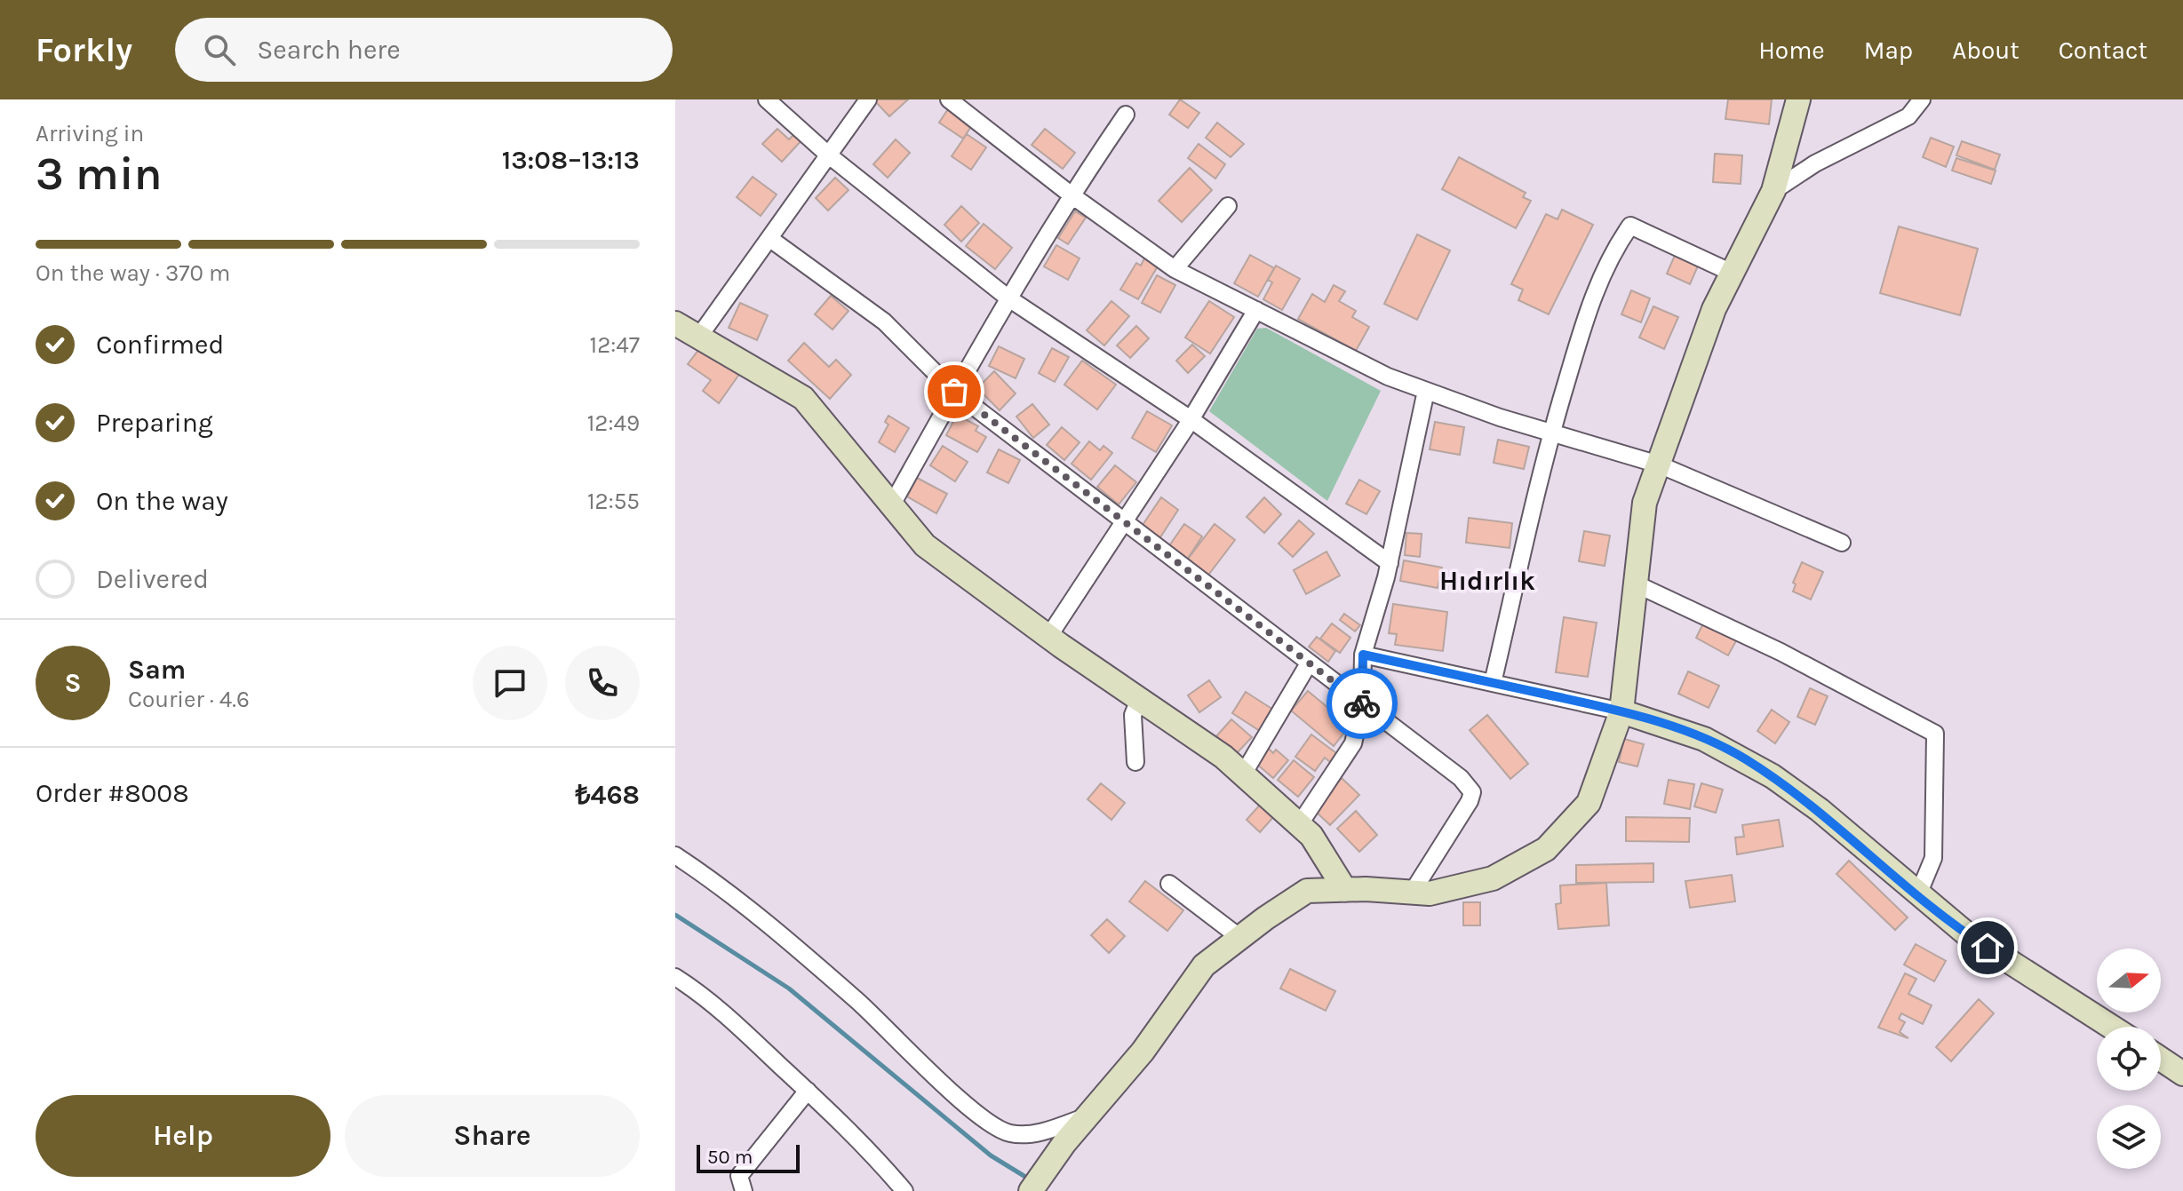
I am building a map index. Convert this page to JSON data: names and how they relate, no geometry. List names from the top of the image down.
{
  "districts": ["Hıdırlık"],
  "scale_bar": "50 m",
  "north": "right",
  "page": {
    "header": "Forkly",
    "search": "Search here",
    "nav": [
      "Home",
      "Map",
      "About",
      "Contact"
    ],
    "heading": ["3 min", "Arriving in", "13:08–13:13"],
    "panel": [
      "Sam",
      "Courier · 4.6",
      "Order #8008",
      "₺468"
    ],
    "bar": "On the way · 370 m",
    "list": [
      ["Confirmed", "12:47"],
      ["Preparing", "12:49"],
      ["On the way", "12:55"],
      "Delivered"
    ],
    "round": "S",
    "buttons": ["Help", "Share"],
    "scale": "50 m"
  }
}
